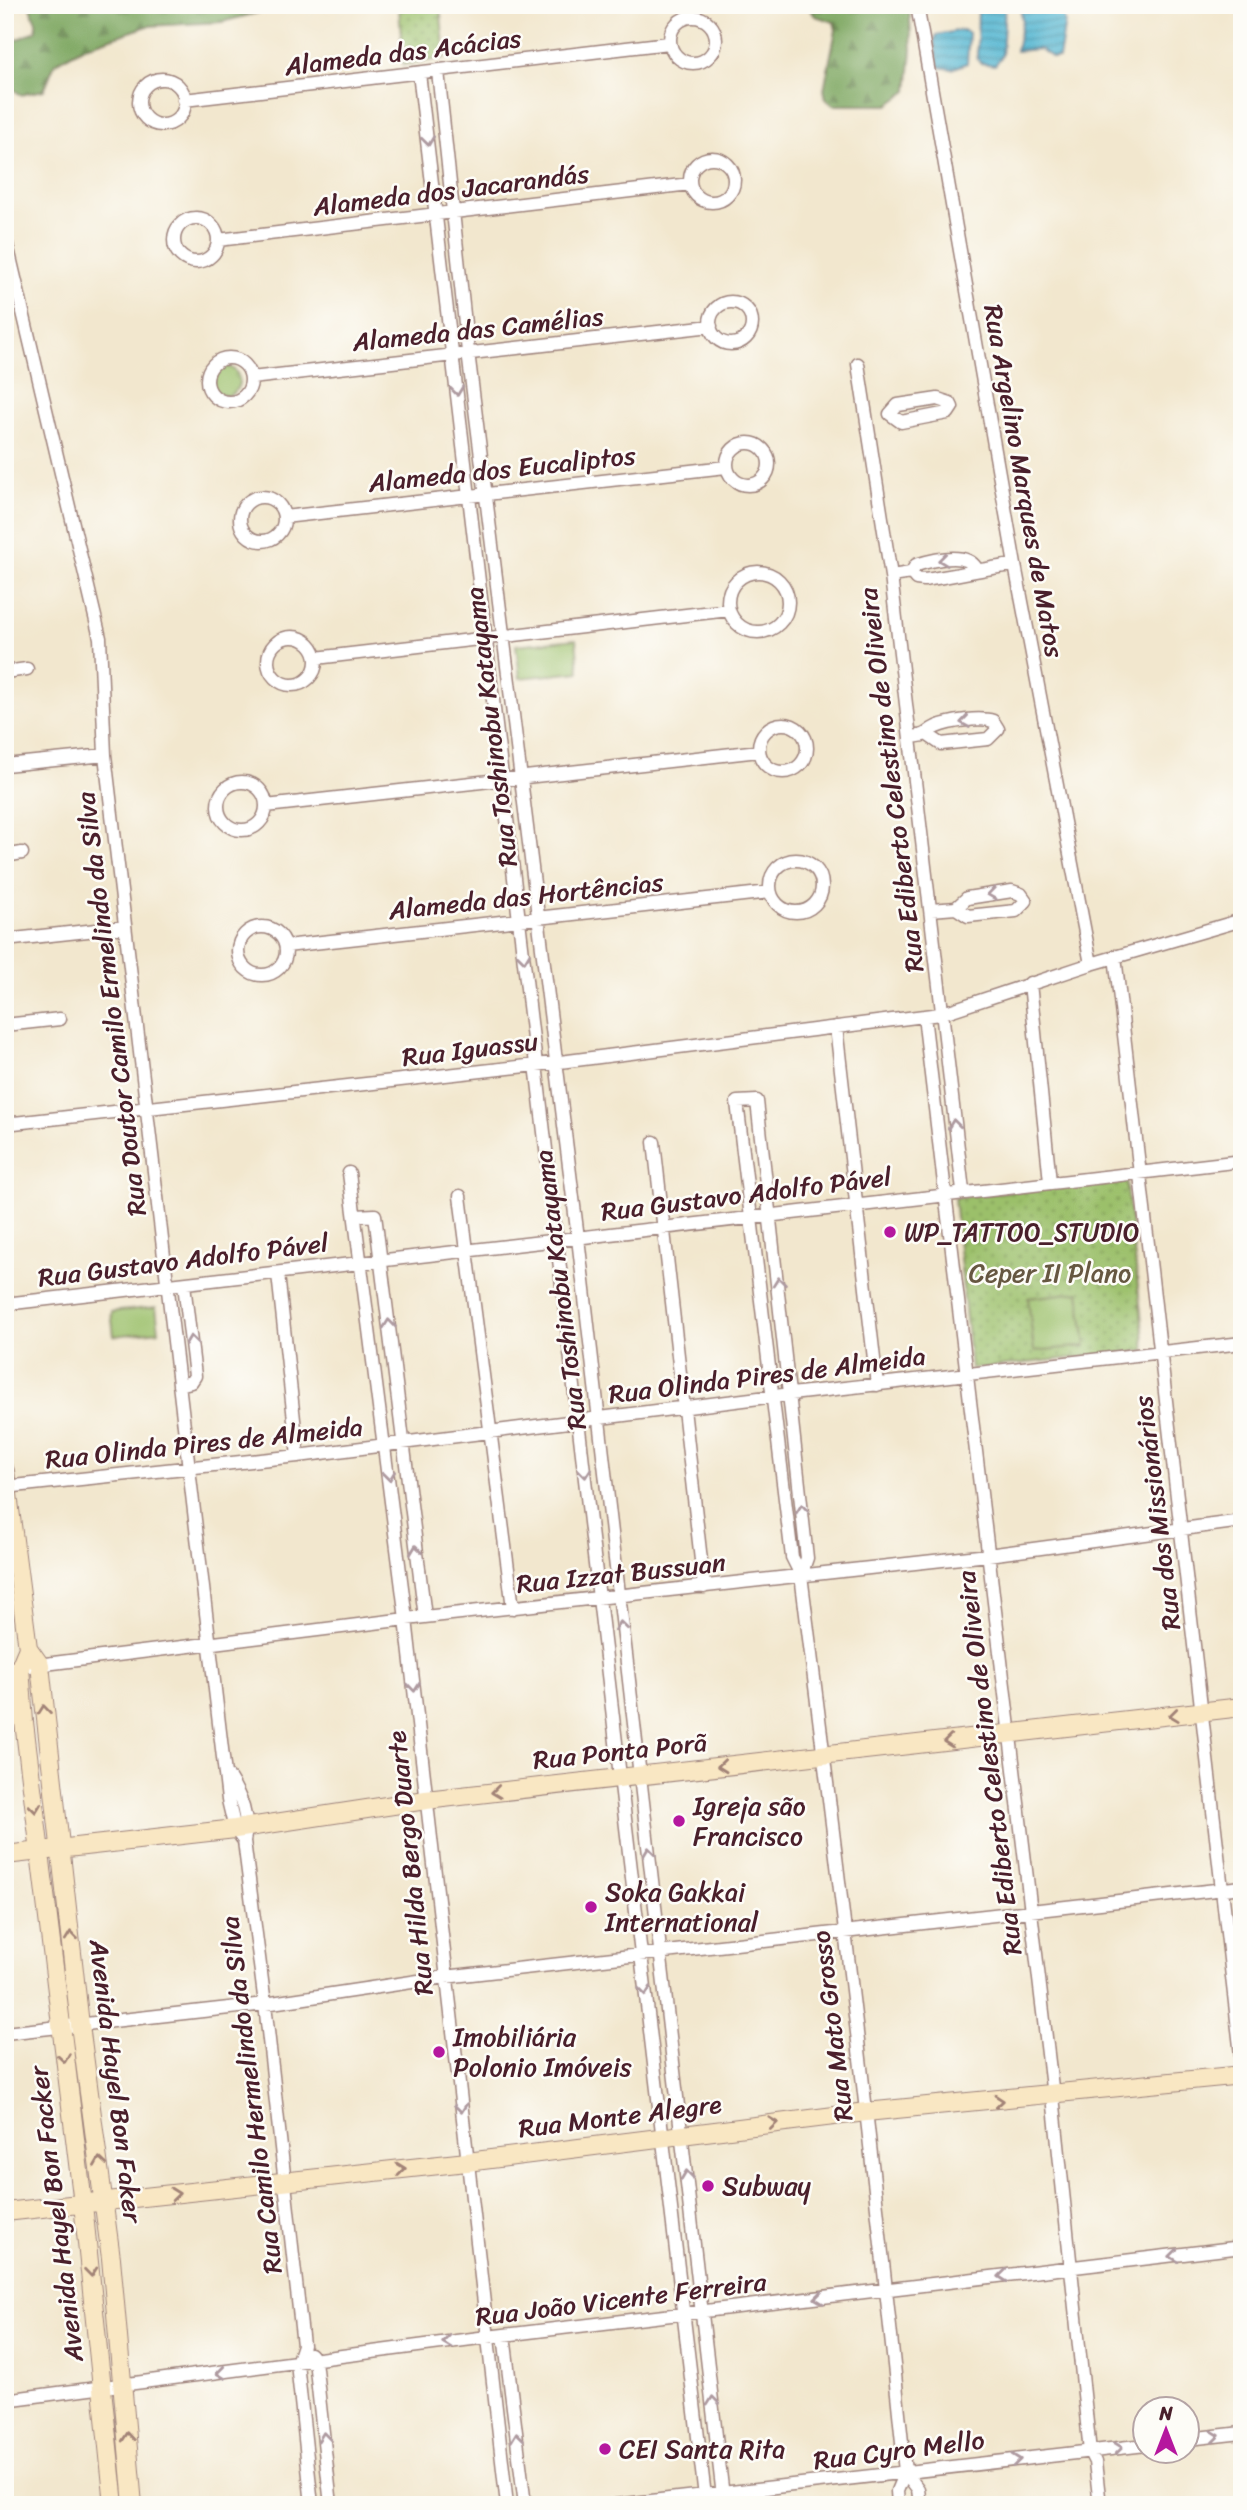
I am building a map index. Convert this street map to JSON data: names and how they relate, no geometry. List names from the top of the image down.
{
  "streets": {
    "street": [
      "Alameda das Acácias",
      "Alameda dos Jacarandás",
      "Alameda das Camélias",
      "Alameda dos Eucaliptos",
      "Rua Argelino Marques de Matos",
      "Rua Toshinobu Katayama",
      "Rua Ediberto Celestino de Oliveira",
      "Alameda das Hortências",
      "Rua Doutor Camilo Ermelindo da Silva",
      "Rua Iguassu",
      "Rua Gustavo Adolfo Pável",
      "Rua Olinda Pires de Almeida",
      "Rua dos Missionários",
      "Rua Izzat Bussuan",
      "Rua Ponta Porã",
      "Rua Hilda Bergo Duarte",
      "Rua Mato Grosso",
      "Avenida Hayel Bon Faker",
      "Rua Camilo Hermelindo da Silva",
      "Rua Monte Alegre",
      "Avenida Hayel Bon Facker",
      "Rua João Vicente Ferreira",
      "Rua Cyro Mello"
    ]
  },
  "crossings": [
    ["Alameda das Acácias", "Rua Toshinobu Katayama"],
    ["Alameda dos Jacarandás", "Rua Toshinobu Katayama"],
    ["Alameda das Camélias", "Rua Toshinobu Katayama"],
    ["Alameda dos Eucaliptos", "Rua Toshinobu Katayama"],
    ["Rua Argelino Marques de Matos", "Rua Iguassu"],
    ["Rua Toshinobu Katayama", "Alameda das Hortências"],
    ["Rua Toshinobu Katayama", "Rua Iguassu"],
    ["Rua Toshinobu Katayama", "Rua Gustavo Adolfo Pável"],
    ["Rua Toshinobu Katayama", "Rua Olinda Pires de Almeida"],
    ["Rua Toshinobu Katayama", "Rua Izzat Bussuan"],
    ["Rua Toshinobu Katayama", "Rua Ponta Porã"],
    ["Rua Toshinobu Katayama", "Rua Monte Alegre"],
    ["Rua Toshinobu Katayama", "Rua João Vicente Ferreira"],
    ["Rua Toshinobu Katayama", "Rua Cyro Mello"],
    ["Rua Ediberto Celestino de Oliveira", "Rua Iguassu"],
    ["Rua Ediberto Celestino de Oliveira", "Rua Gustavo Adolfo Pável"],
    ["Rua Ediberto Celestino de Oliveira", "Rua Olinda Pires de Almeida"],
    ["Rua Ediberto Celestino de Oliveira", "Rua Izzat Bussuan"],
    ["Rua Ediberto Celestino de Oliveira", "Rua Ponta Porã"],
    ["Rua Ediberto Celestino de Oliveira", "Rua Monte Alegre"],
    ["Rua Ediberto Celestino de Oliveira", "Rua João Vicente Ferreira"],
    ["Rua Ediberto Celestino de Oliveira", "Rua Cyro Mello"],
    ["Rua Doutor Camilo Ermelindo da Silva", "Rua Iguassu"],
    ["Rua Doutor Camilo Ermelindo da Silva", "Rua Gustavo Adolfo Pável"],
    ["Rua Doutor Camilo Ermelindo da Silva", "Rua Olinda Pires de Almeida"],
    ["Rua Doutor Camilo Ermelindo da Silva", "Rua Izzat Bussuan"],
    ["Rua Doutor Camilo Ermelindo da Silva", "Rua Camilo Hermelindo da Silva"],
    ["Rua Iguassu", "Rua dos Missionários"],
    ["Rua Gustavo Adolfo Pável", "Rua dos Missionários"],
    ["Rua Gustavo Adolfo Pável", "Rua Hilda Bergo Duarte"],
    ["Rua Gustavo Adolfo Pável", "Rua Mato Grosso"],
    ["Rua Olinda Pires de Almeida", "Rua dos Missionários"],
    ["Rua Olinda Pires de Almeida", "Rua Hilda Bergo Duarte"],
    ["Rua Olinda Pires de Almeida", "Rua Mato Grosso"],
    ["Rua dos Missionários", "Rua Izzat Bussuan"],
    ["Rua dos Missionários", "Rua Ponta Porã"],
    ["Rua Izzat Bussuan", "Rua Hilda Bergo Duarte"],
    ["Rua Izzat Bussuan", "Rua Mato Grosso"],
    ["Rua Izzat Bussuan", "Avenida Hayel Bon Faker"],
    ["Rua Izzat Bussuan", "Avenida Hayel Bon Facker"],
    ["Rua Ponta Porã", "Rua Hilda Bergo Duarte"],
    ["Rua Ponta Porã", "Rua Mato Grosso"],
    ["Rua Ponta Porã", "Avenida Hayel Bon Faker"],
    ["Rua Ponta Porã", "Rua Camilo Hermelindo da Silva"],
    ["Rua Ponta Porã", "Avenida Hayel Bon Facker"],
    ["Rua Hilda Bergo Duarte", "Rua Monte Alegre"],
    ["Rua Hilda Bergo Duarte", "Rua João Vicente Ferreira"],
    ["Rua Mato Grosso", "Rua Monte Alegre"],
    ["Rua Mato Grosso", "Rua João Vicente Ferreira"],
    ["Rua Mato Grosso", "Rua Cyro Mello"],
    ["Avenida Hayel Bon Faker", "Rua Monte Alegre"],
    ["Avenida Hayel Bon Faker", "Rua João Vicente Ferreira"],
    ["Rua Camilo Hermelindo da Silva", "Rua Monte Alegre"],
    ["Rua Camilo Hermelindo da Silva", "Rua João Vicente Ferreira"],
    ["Rua Monte Alegre", "Avenida Hayel Bon Facker"],
    ["Avenida Hayel Bon Facker", "Rua João Vicente Ferreira"]
  ],
  "one_way": [
    "Rua Ponta Porã",
    "Avenida Hayel Bon Faker",
    "Rua Monte Alegre",
    "Avenida Hayel Bon Facker",
    "Rua João Vicente Ferreira",
    "Rua Cyro Mello"
  ],
  "parks": ["Ceper II Plano"],
  "places": [
    "WP_TATTOO_STUDIO",
    "Igreja são Francisco",
    "Soka Gakkai International",
    "Imobiliária Polonio Imóveis",
    "Subway",
    "CEI Santa Rita"
  ],
  "north": "top"
}
